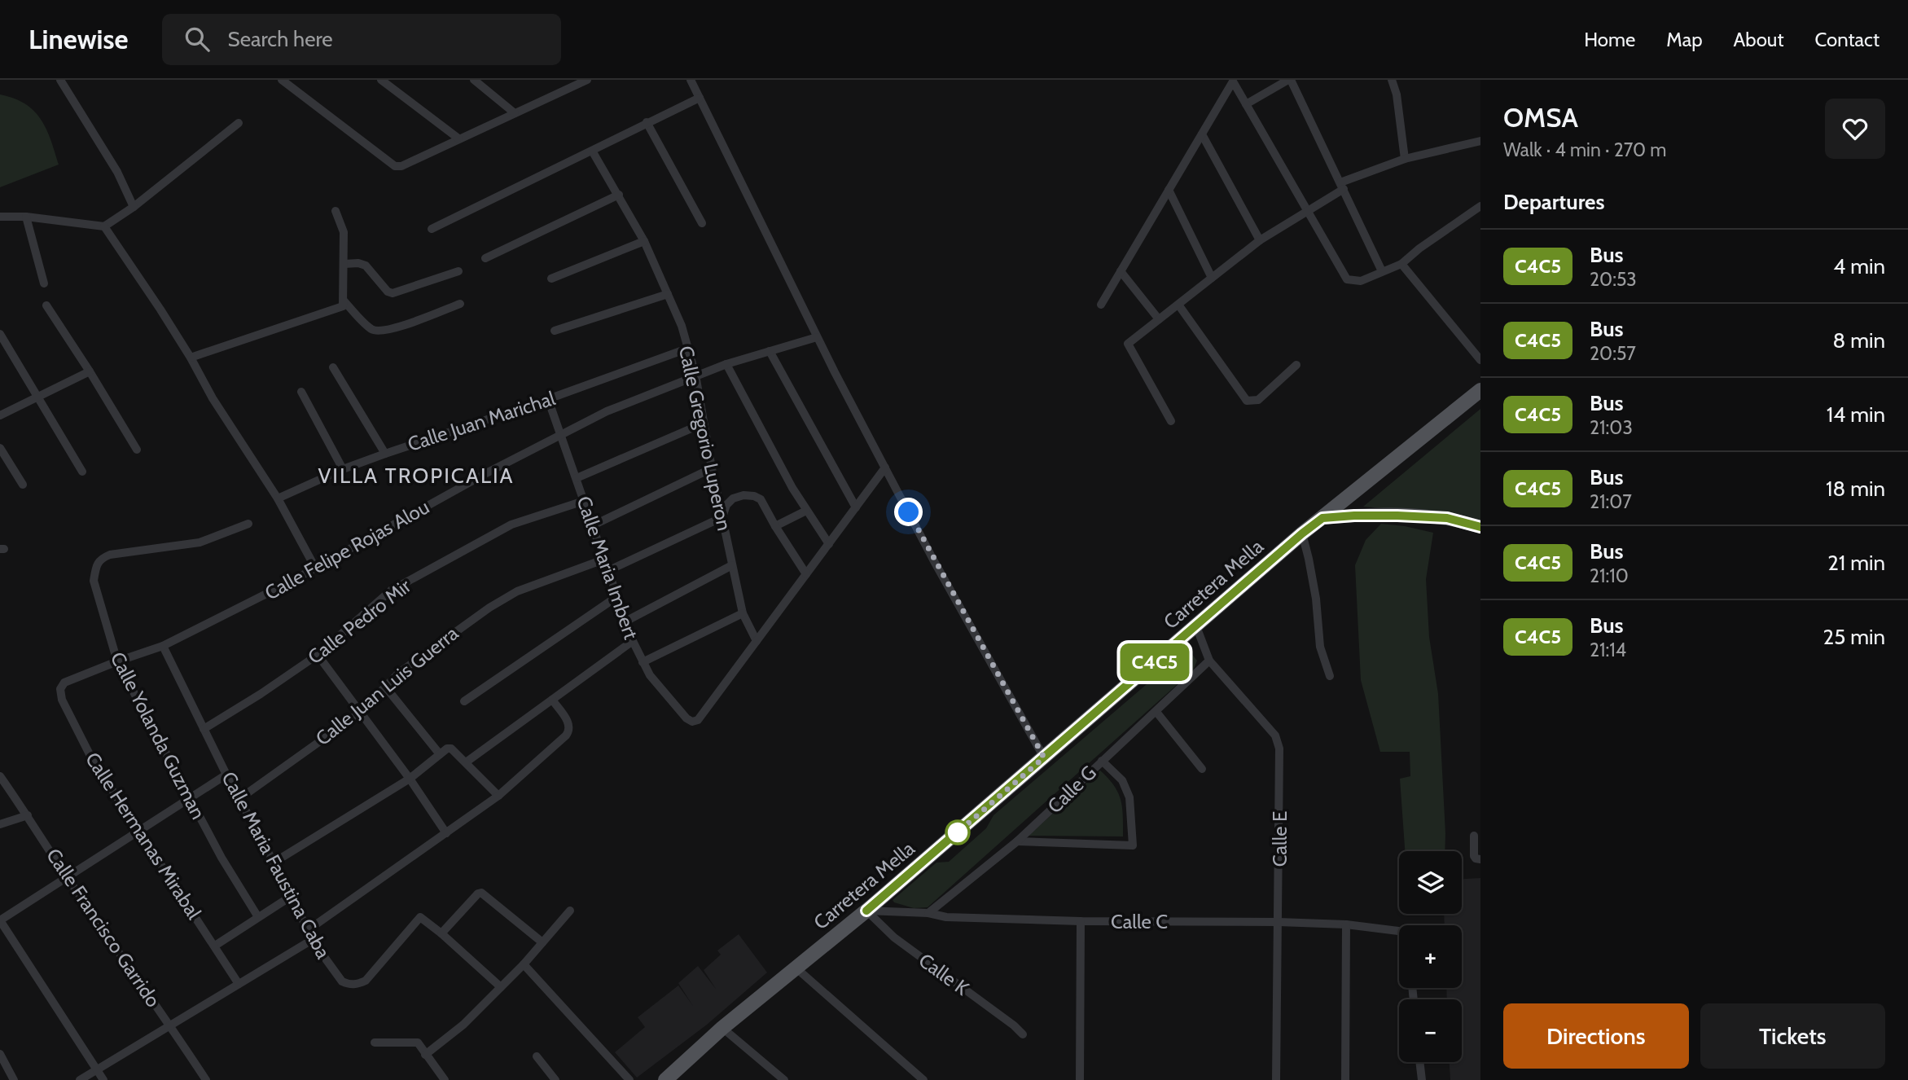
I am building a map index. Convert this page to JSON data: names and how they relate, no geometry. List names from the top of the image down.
{
  "streets": {
    "main road": ["Carretera Mella"],
    "street": [
      "Calle Juan Marichal",
      "Calle Gregorio Luperon",
      "Calle Felipe Rojas Alou",
      "Calle Maria Imbert",
      "Calle Pedro Mir",
      "Calle Juan Luis Guerra",
      "Calle Yolanda Guzman",
      "Calle G",
      "Calle Hermanas Mirabal",
      "Calle E",
      "Calle Maria Faustina Caba",
      "Calle C",
      "Calle Francisco Garrido",
      "Calle K"
    ]
  },
  "crossings": [
    ["Calle Juan Marichal", "Calle Gregorio Luperon"],
    ["Calle Juan Marichal", "Calle Maria Imbert"],
    ["Calle Gregorio Luperon", "Calle Felipe Rojas Alou"],
    ["Calle Gregorio Luperon", "Calle Maria Imbert"],
    ["Calle Felipe Rojas Alou", "Calle Maria Imbert"],
    ["Calle Felipe Rojas Alou", "Calle Yolanda Guzman"],
    ["Calle Felipe Rojas Alou", "Calle Hermanas Mirabal"],
    ["Calle Felipe Rojas Alou", "Calle Maria Faustina Caba"],
    ["Calle Maria Imbert", "Calle Pedro Mir"],
    ["Calle Maria Imbert", "Calle Juan Luis Guerra"],
    ["Carretera Mella", "Calle E"],
    ["Carretera Mella", "Calle C"],
    ["Carretera Mella", "Calle K"],
    ["Calle Pedro Mir", "Calle Maria Faustina Caba"],
    ["Calle Juan Luis Guerra", "Calle Maria Faustina Caba"],
    ["Calle G", "Calle E"],
    ["Calle G", "Calle C"],
    ["Calle E", "Calle C"],
    ["Calle C", "Calle K"]
  ],
  "districts": ["VILLA TROPICALIA"],
  "lines": ["bus line C4C5"],
  "page": {
    "header": "Linewise",
    "search": "Search here",
    "nav": [
      "Home",
      "Map",
      "About",
      "Contact"
    ],
    "on_map": "C4C5",
    "heading": [
      ["OMSA", "Walk · 4 min · 270 m"],
      "Departures"
    ],
    "list": [
      {
        "mark": "C4C5",
        "name": "Bus",
        "note": "20:53",
        "value": "4 min"
      },
      {
        "mark": "C4C5",
        "name": "Bus",
        "note": "20:57",
        "value": "8 min"
      },
      {
        "mark": "C4C5",
        "name": "Bus",
        "note": "21:03",
        "value": "14 min"
      },
      {
        "mark": "C4C5",
        "name": "Bus",
        "note": "21:07",
        "value": "18 min"
      },
      {
        "mark": "C4C5",
        "name": "Bus",
        "note": "21:10",
        "value": "21 min"
      },
      {
        "mark": "C4C5",
        "name": "Bus",
        "note": "21:14",
        "value": "25 min"
      }
    ],
    "map_buttons": ["+", "−"],
    "buttons": ["Directions", "Tickets"]
  }
}
